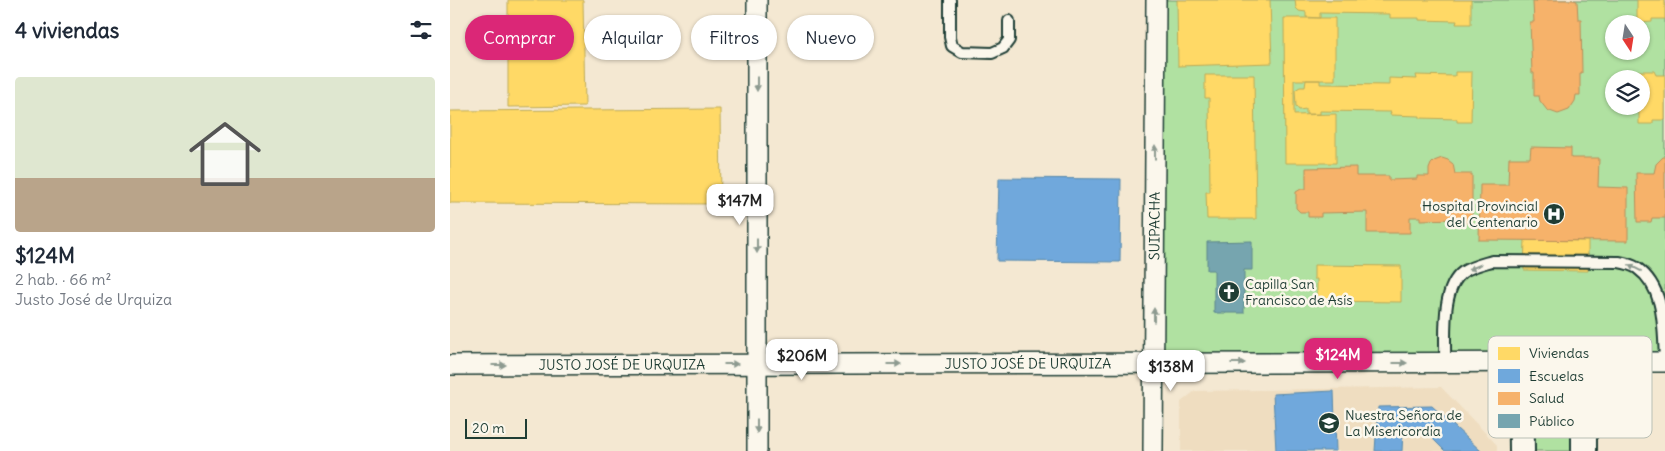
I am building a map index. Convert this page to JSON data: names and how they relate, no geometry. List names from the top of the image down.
{
  "streets": {
    "street": ["SUIPACHA", "JUSTO JOSÉ DE URQUIZA"]
  },
  "crossings": [
    ["SUIPACHA", "JUSTO JOSÉ DE URQUIZA"]
  ],
  "one_way": ["SUIPACHA", "JUSTO JOSÉ DE URQUIZA"],
  "places": {
    "hospital": ["Hospital Provincial del Centenario"],
    "church": ["Capilla San Francisco de Asís"],
    "school or university": ["Nuestra Señora de La Misericordia"]
  },
  "legend": [
    "Viviendas",
    "Escuelas",
    "Salud",
    "Público"
  ],
  "scale_bar": "20 m",
  "north": "bottom",
  "page": {
    "heading": "4 viviendas",
    "chip": [
      "Comprar",
      "Alquilar",
      "Filtros",
      "Nuevo"
    ],
    "list": [
      {
        "name": "$124M",
        "note": "2 hab. · 66 m² · Justo José de Urquiza"
      }
    ],
    "price": [
      "$147M",
      "$124M",
      "$206M",
      "$138M"
    ],
    "scale": "20 m"
  }
}
